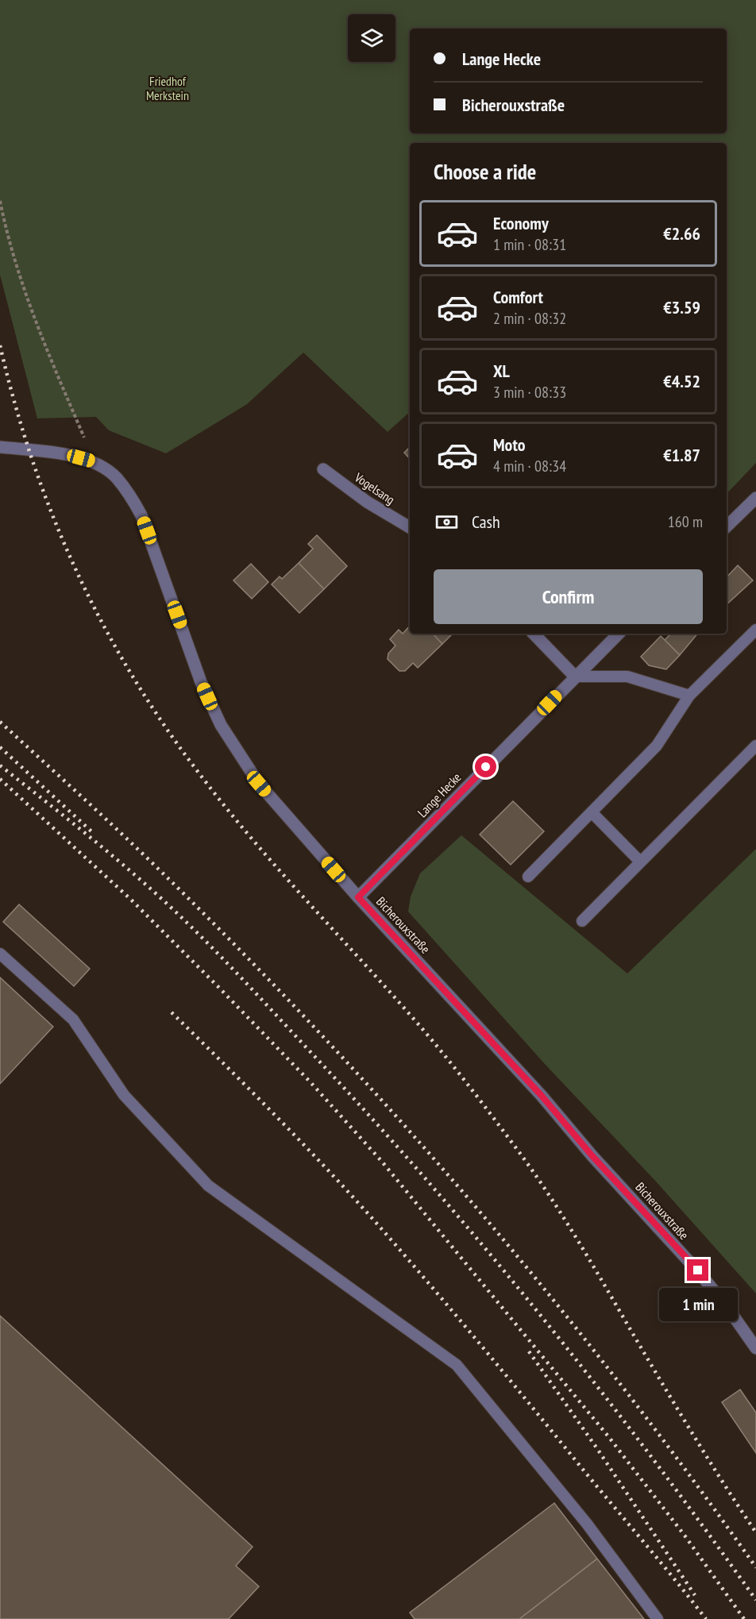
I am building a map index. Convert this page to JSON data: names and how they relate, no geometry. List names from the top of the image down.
{
  "streets": {
    "street": ["Vogelsang", "Lange Hecke", "Bicherouxstraße"]
  },
  "crossings": [
    ["Lange Hecke", "Bicherouxstraße"]
  ],
  "parks": ["Friedhof Merkstein"],
  "page": {
    "banner": ["Lange Hecke", "Bicherouxstraße"],
    "heading": "Choose a ride",
    "list": [
      {
        "name": "Economy",
        "note": "1 min · 08:31",
        "value": "€2.66"
      },
      {
        "name": "Comfort",
        "note": "2 min · 08:32",
        "value": "€3.59"
      },
      {
        "name": "XL",
        "note": "3 min · 08:33",
        "value": "€4.52"
      },
      {
        "name": "Moto",
        "note": "4 min · 08:34",
        "value": "€1.87"
      }
    ],
    "pay": ["Cash", "160 m"],
    "buttons": "Confirm",
    "bubble": "1 min"
  }
}
